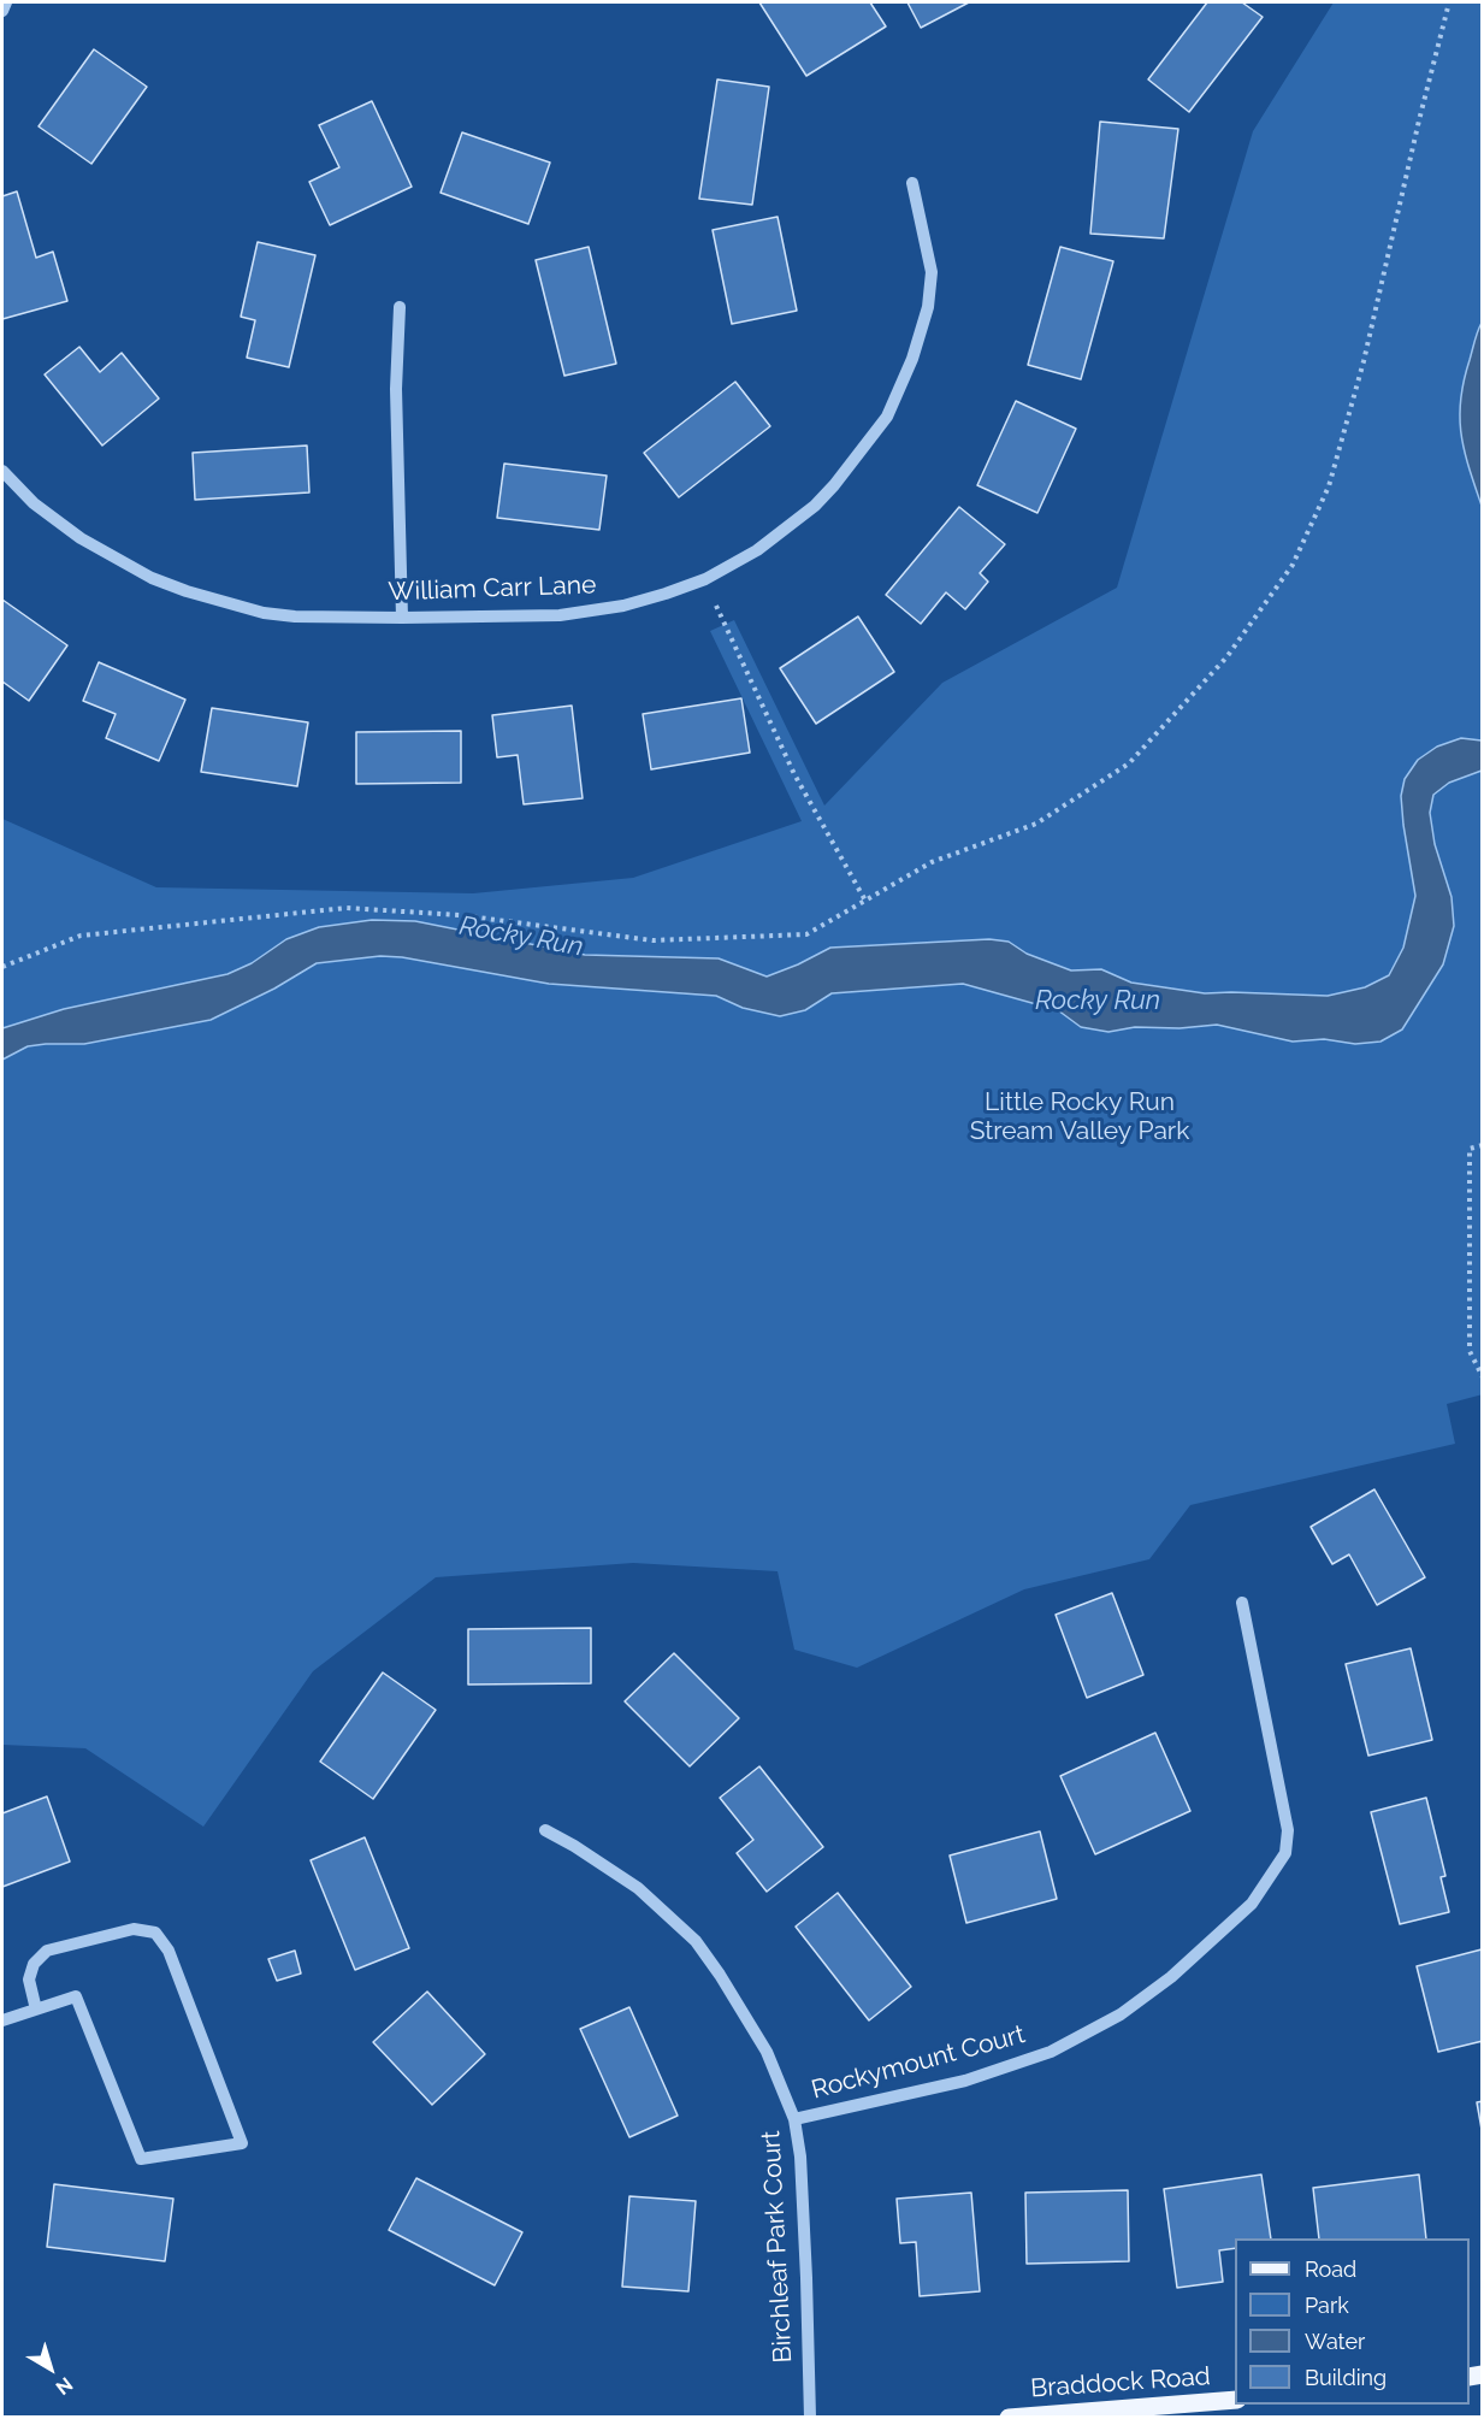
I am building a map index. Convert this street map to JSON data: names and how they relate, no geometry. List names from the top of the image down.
{
  "streets": {
    "main road": ["Braddock Road"],
    "street": ["William Carr Lane", "Rockymount Court", "Birchleaf Park Court"]
  },
  "crossings": [
    ["Rockymount Court", "Birchleaf Park Court"]
  ],
  "water": ["Rocky Run"],
  "parks": ["Little Rocky Run Stream Valley Park"],
  "legend": [
    "Road",
    "Park",
    "Water",
    "Building"
  ],
  "north": "bottom right"
}
